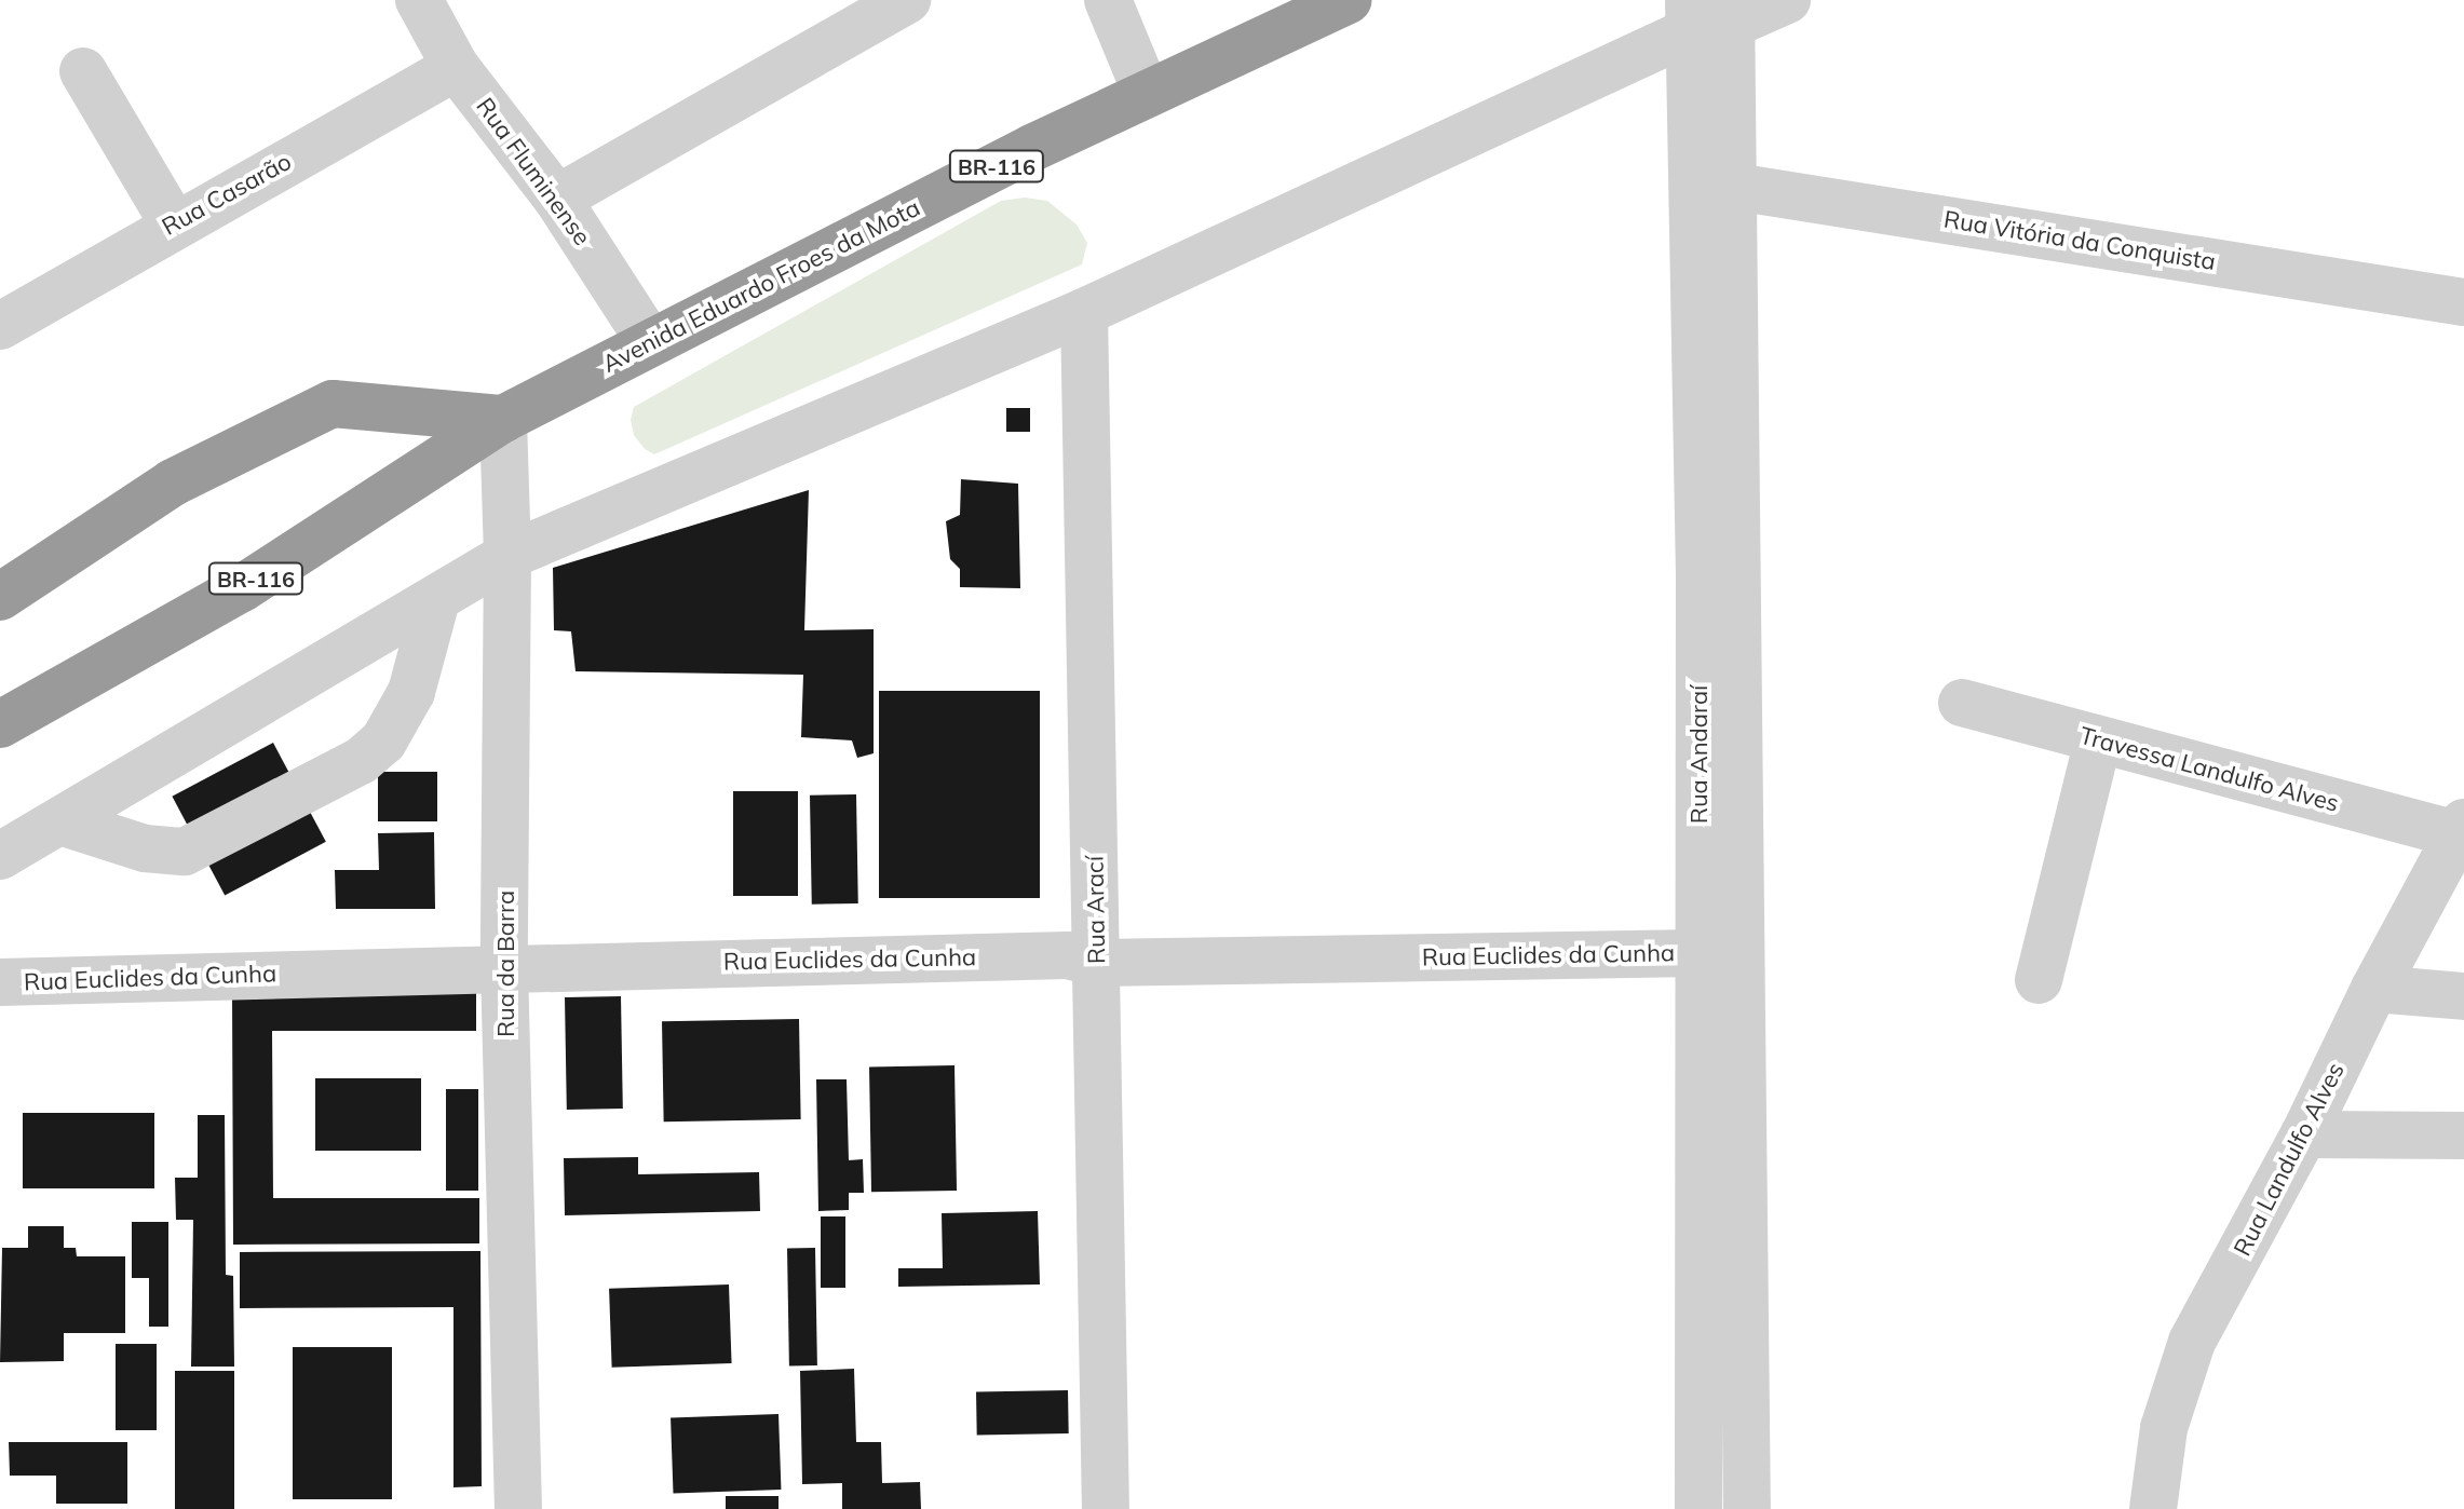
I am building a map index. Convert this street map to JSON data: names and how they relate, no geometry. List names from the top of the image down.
{
  "streets": {
    "highway": ["BR-116", "Avenida Eduardo Froes da Mota"],
    "street": [
      "Rua Fluminense",
      "Rua Casarão",
      "Rua Vitória da Conquista",
      "Rua Andaraí",
      "Travessa Landulfo Alves",
      "Rua Arací",
      "Rua Euclides da Cunha",
      "Rua da Barra",
      "Rua Landulfo Alves"
    ]
  },
  "crossings": [
    ["Rua Fluminense", "Rua Casarão"],
    ["Rua Fluminense", "Avenida Eduardo Froes da Mota"],
    ["Rua Vitória da Conquista", "Rua Andaraí"],
    ["Avenida Eduardo Froes da Mota", "Rua da Barra"],
    ["Rua Andaraí", "Rua Euclides da Cunha"],
    ["Travessa Landulfo Alves", "Rua Landulfo Alves"],
    ["Rua Arací", "Rua Euclides da Cunha"],
    ["Rua Euclides da Cunha", "Rua da Barra"]
  ]
}
